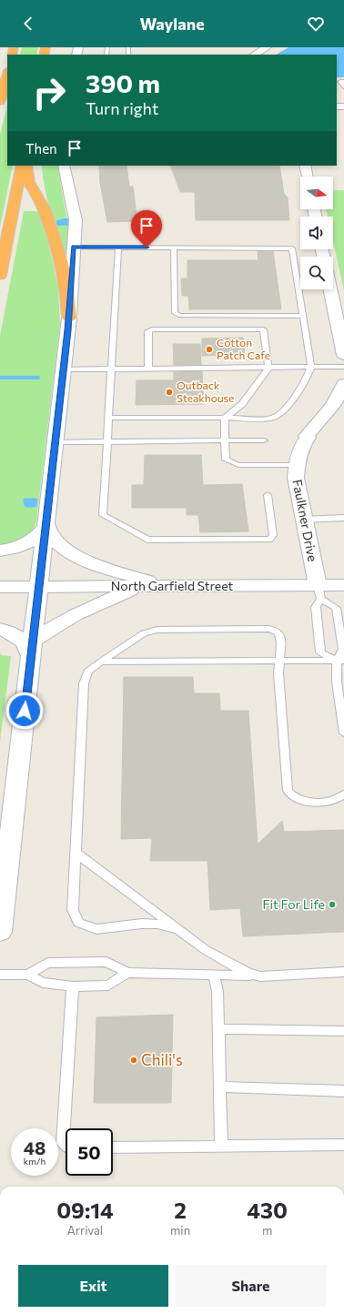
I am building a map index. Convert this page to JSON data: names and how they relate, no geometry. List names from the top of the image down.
{
  "streets": {
    "main road": ["Faulkner Drive", "North Garfield Street"]
  },
  "crossings": [
    ["Faulkner Drive", "North Garfield Street"]
  ],
  "places": [
    "Cotton Patch Cafe",
    "Outback Steakhouse",
    "Fit For Life",
    "Chili's"
  ],
  "north": "right",
  "page": {
    "header": "Waylane",
    "turn": ["390 m", "Turn right"],
    "then": "Then",
    "speed": "48 km/h",
    "limit": "50",
    "eta": [
      "09:14",
      "Arrival",
      "2",
      "min",
      "430",
      "m"
    ],
    "buttons": ["Exit", "Share"]
  }
}
